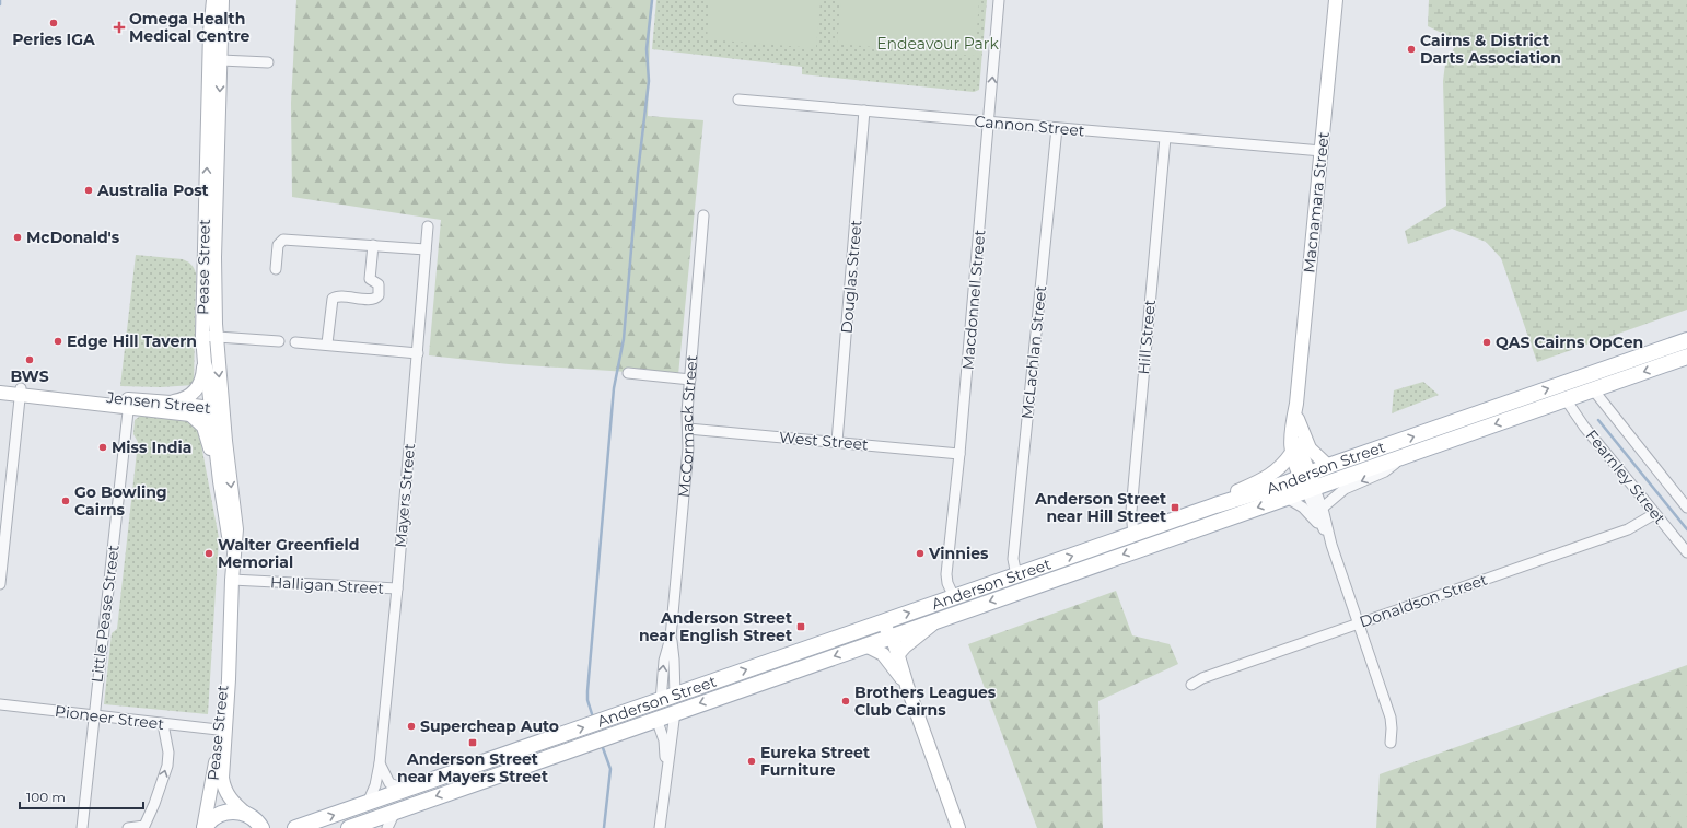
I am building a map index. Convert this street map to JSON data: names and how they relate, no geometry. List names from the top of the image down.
{
  "streets": {
    "main road": ["McCormack Street", "Anderson Street"],
    "street": [
      "Cannon Street",
      "Macnamara Street",
      "Pease Street",
      "Douglas Street",
      "Macdonnell Street",
      "Hill Street",
      "McLachlan Street",
      "Jensen Street",
      "West Street",
      "Fearnley Street",
      "Mayers Street",
      "Halligan Street",
      "Donaldson Street",
      "Little Pease Street",
      "Pioneer Street"
    ]
  },
  "crossings": [
    ["Cannon Street", "Macnamara Street"],
    ["Cannon Street", "Douglas Street"],
    ["Cannon Street", "Macdonnell Street"],
    ["Cannon Street", "Hill Street"],
    ["Cannon Street", "McLachlan Street"],
    ["Macnamara Street", "Anderson Street"],
    ["Pease Street", "Jensen Street"],
    ["Pease Street", "Halligan Street"],
    ["Pease Street", "Pioneer Street"],
    ["Douglas Street", "West Street"],
    ["Macdonnell Street", "West Street"],
    ["Macdonnell Street", "Anderson Street"],
    ["Hill Street", "Anderson Street"],
    ["McLachlan Street", "Anderson Street"],
    ["Jensen Street", "Little Pease Street"],
    ["McCormack Street", "West Street"],
    ["McCormack Street", "Anderson Street"],
    ["Anderson Street", "Fearnley Street"],
    ["Anderson Street", "Mayers Street"],
    ["Fearnley Street", "Donaldson Street"],
    ["Mayers Street", "Halligan Street"],
    ["Little Pease Street", "Pioneer Street"]
  ],
  "parks": ["Endeavour Park"],
  "places": {
    "other": [
      "Peries IGA",
      "Cairns & District Darts Association",
      "Australia Post",
      "McDonald's",
      "Edge Hill Tavern",
      "QAS Cairns OpCen",
      "BWS",
      "Miss India",
      "Go Bowling Cairns",
      "Walter Greenfield Memorial",
      "Vinnies",
      "Brothers Leagues Club Cairns",
      "Supercheap Auto",
      "Eureka Street Furniture"
    ],
    "health": ["Omega Health Medical Centre"],
    "transit": ["Anderson Street near Hill Street", "Anderson Street near English Street", "Anderson Street near Mayers Street"]
  },
  "scale_bar": "100 m"
}
